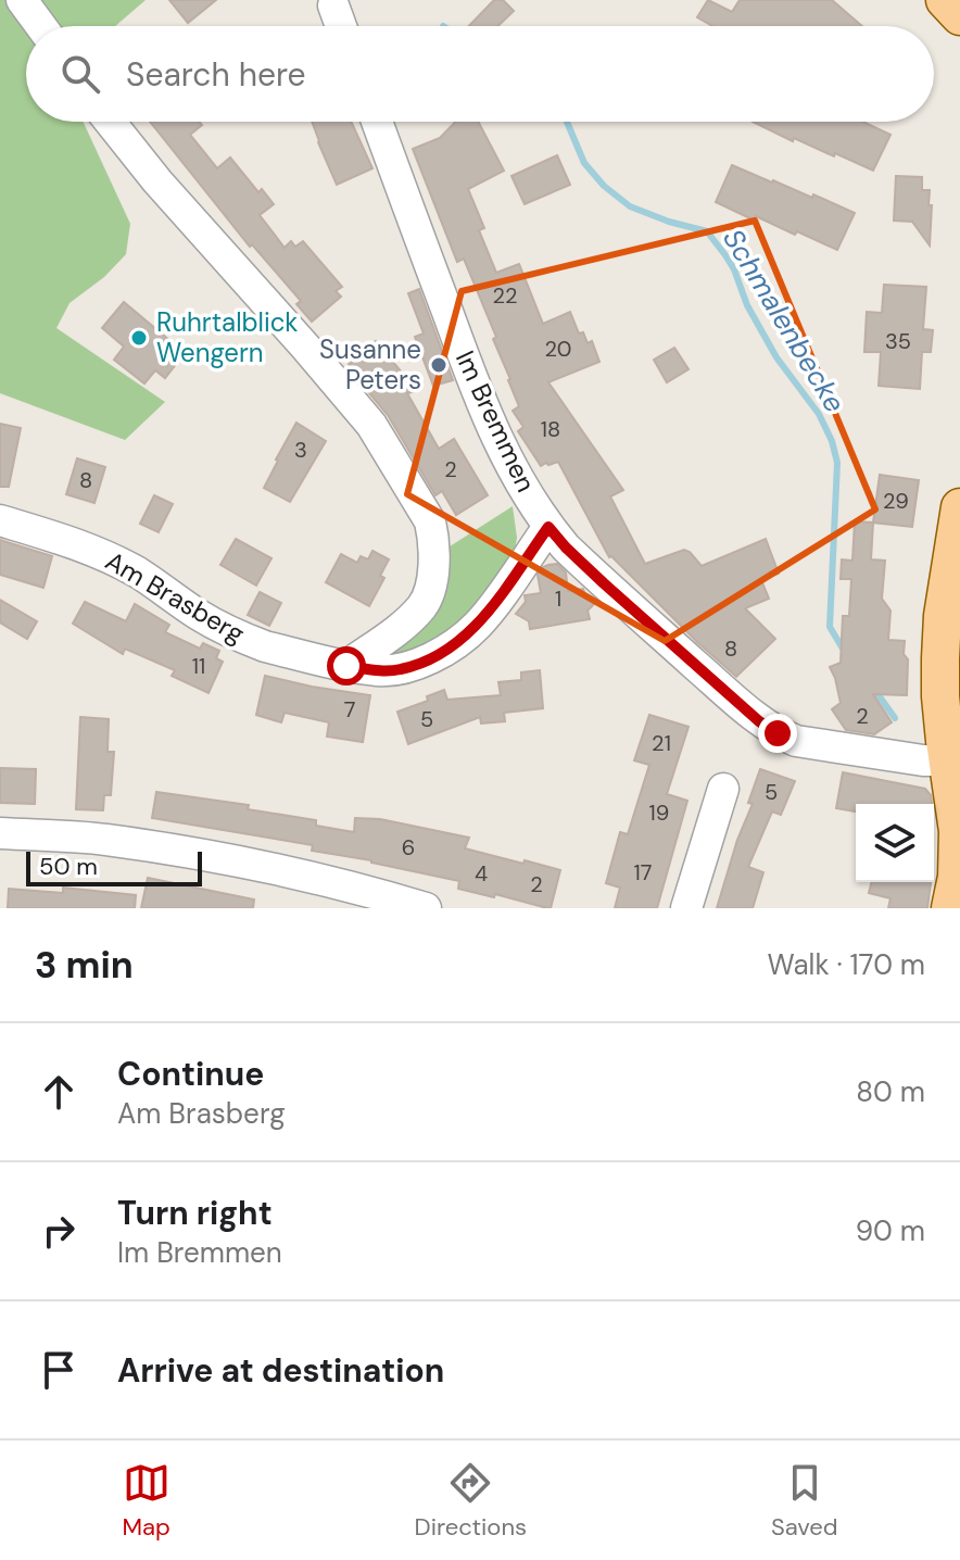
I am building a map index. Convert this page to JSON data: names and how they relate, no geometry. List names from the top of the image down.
{
  "streets": {
    "street": ["Im Bremmen", "Am Brasberg"]
  },
  "crossings": [
    ["Im Bremmen", "Am Brasberg"]
  ],
  "water": ["Schmalenbecke"],
  "places": ["Ruhrtalblick Wengern", "Susanne Peters"],
  "house_numbers": [
    "22",
    "35",
    "20",
    "18",
    "3",
    "2",
    "8",
    "29",
    "1",
    "8",
    "11",
    "7",
    "2",
    "5",
    "21",
    "5",
    "19",
    "6",
    "17",
    "4",
    "2"
  ],
  "scale_bar": "50 m",
  "page": {
    "search": "Search here",
    "scale": "50 m",
    "heading": ["3 min", "Walk · 170 m"],
    "list": [
      ["Continue", "Am Brasberg", "80 m"],
      ["Turn right", "Im Bremmen", "90 m"],
      "Arrive at destination"
    ],
    "nav": ["Map", "Directions", "Saved"]
  }
}
